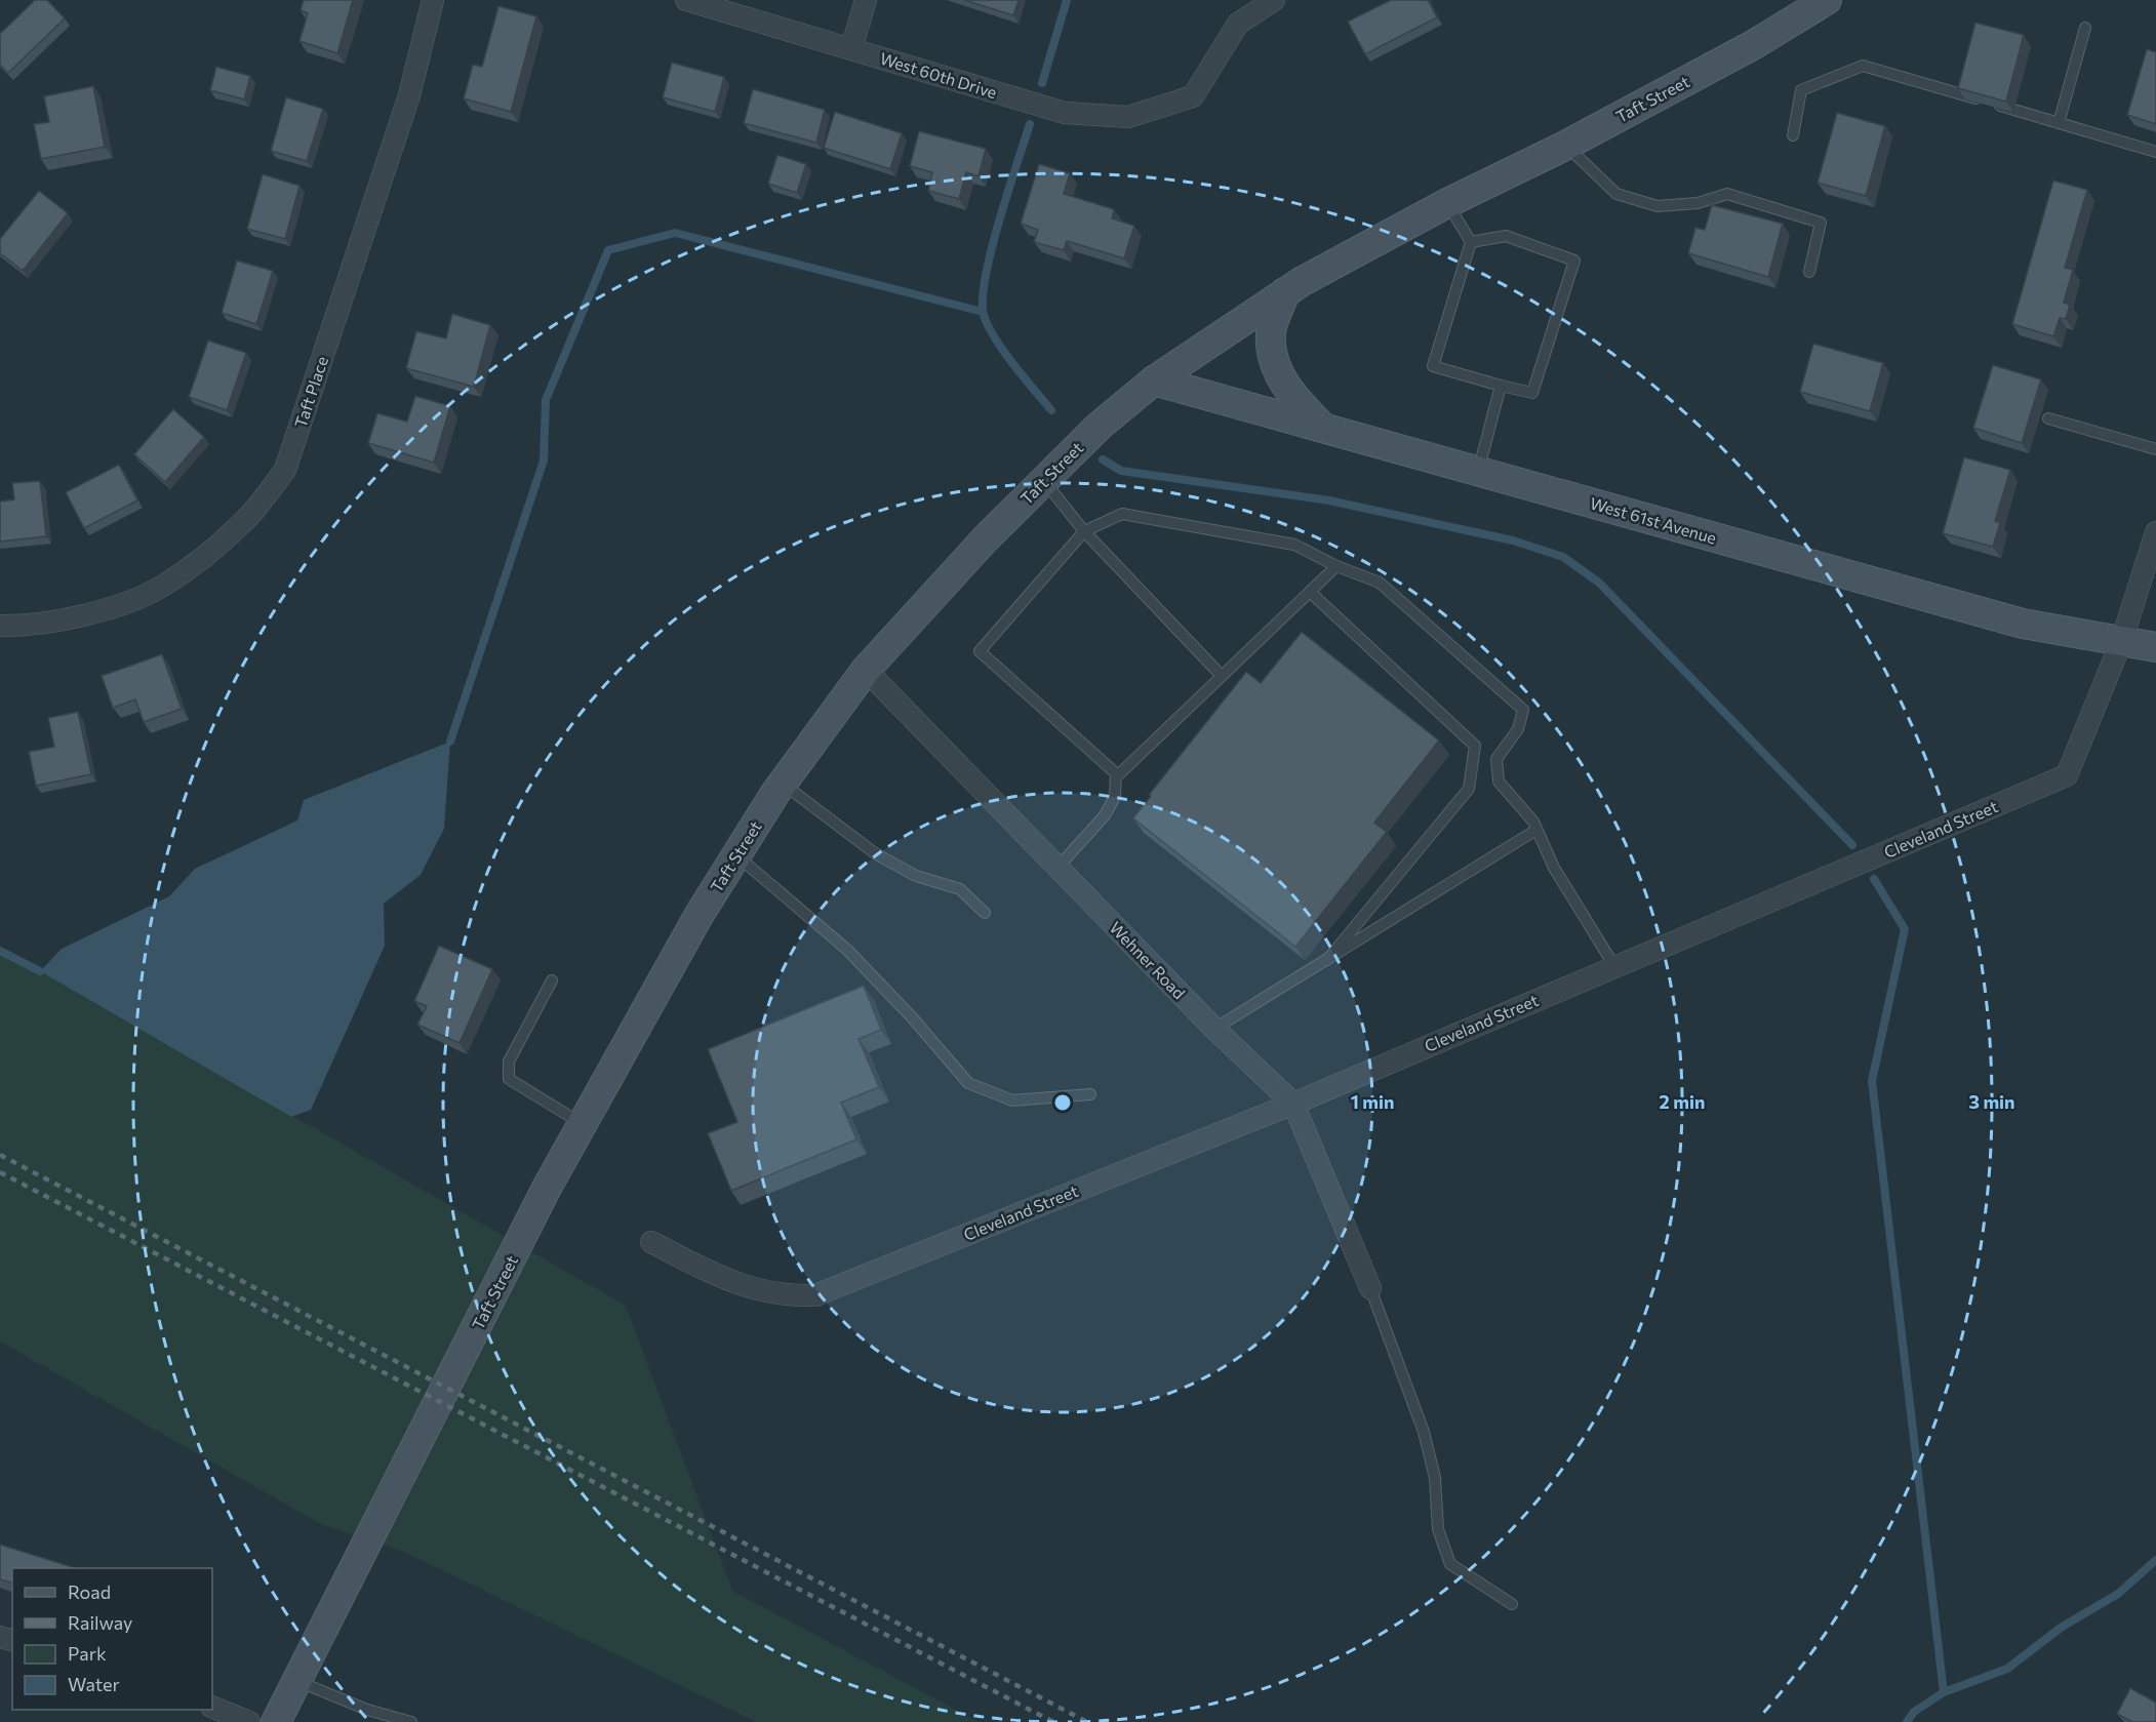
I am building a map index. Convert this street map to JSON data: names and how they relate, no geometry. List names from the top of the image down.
{
  "streets": {
    "main road": ["Taft Street", "West 61st Avenue"],
    "street": [
      "West 60th Drive",
      "Taft Place",
      "Cleveland Street",
      "Wehner Road"
    ]
  },
  "crossings": [
    ["Taft Street", "West 61st Avenue"],
    ["Taft Street", "Wehner Road"],
    ["West 61st Avenue", "Cleveland Street"],
    ["Cleveland Street", "Wehner Road"]
  ],
  "legend": [
    "Road",
    "Railway",
    "Park",
    "Water"
  ],
  "rings": ["1 min", "2 min", "3 min"]
}
